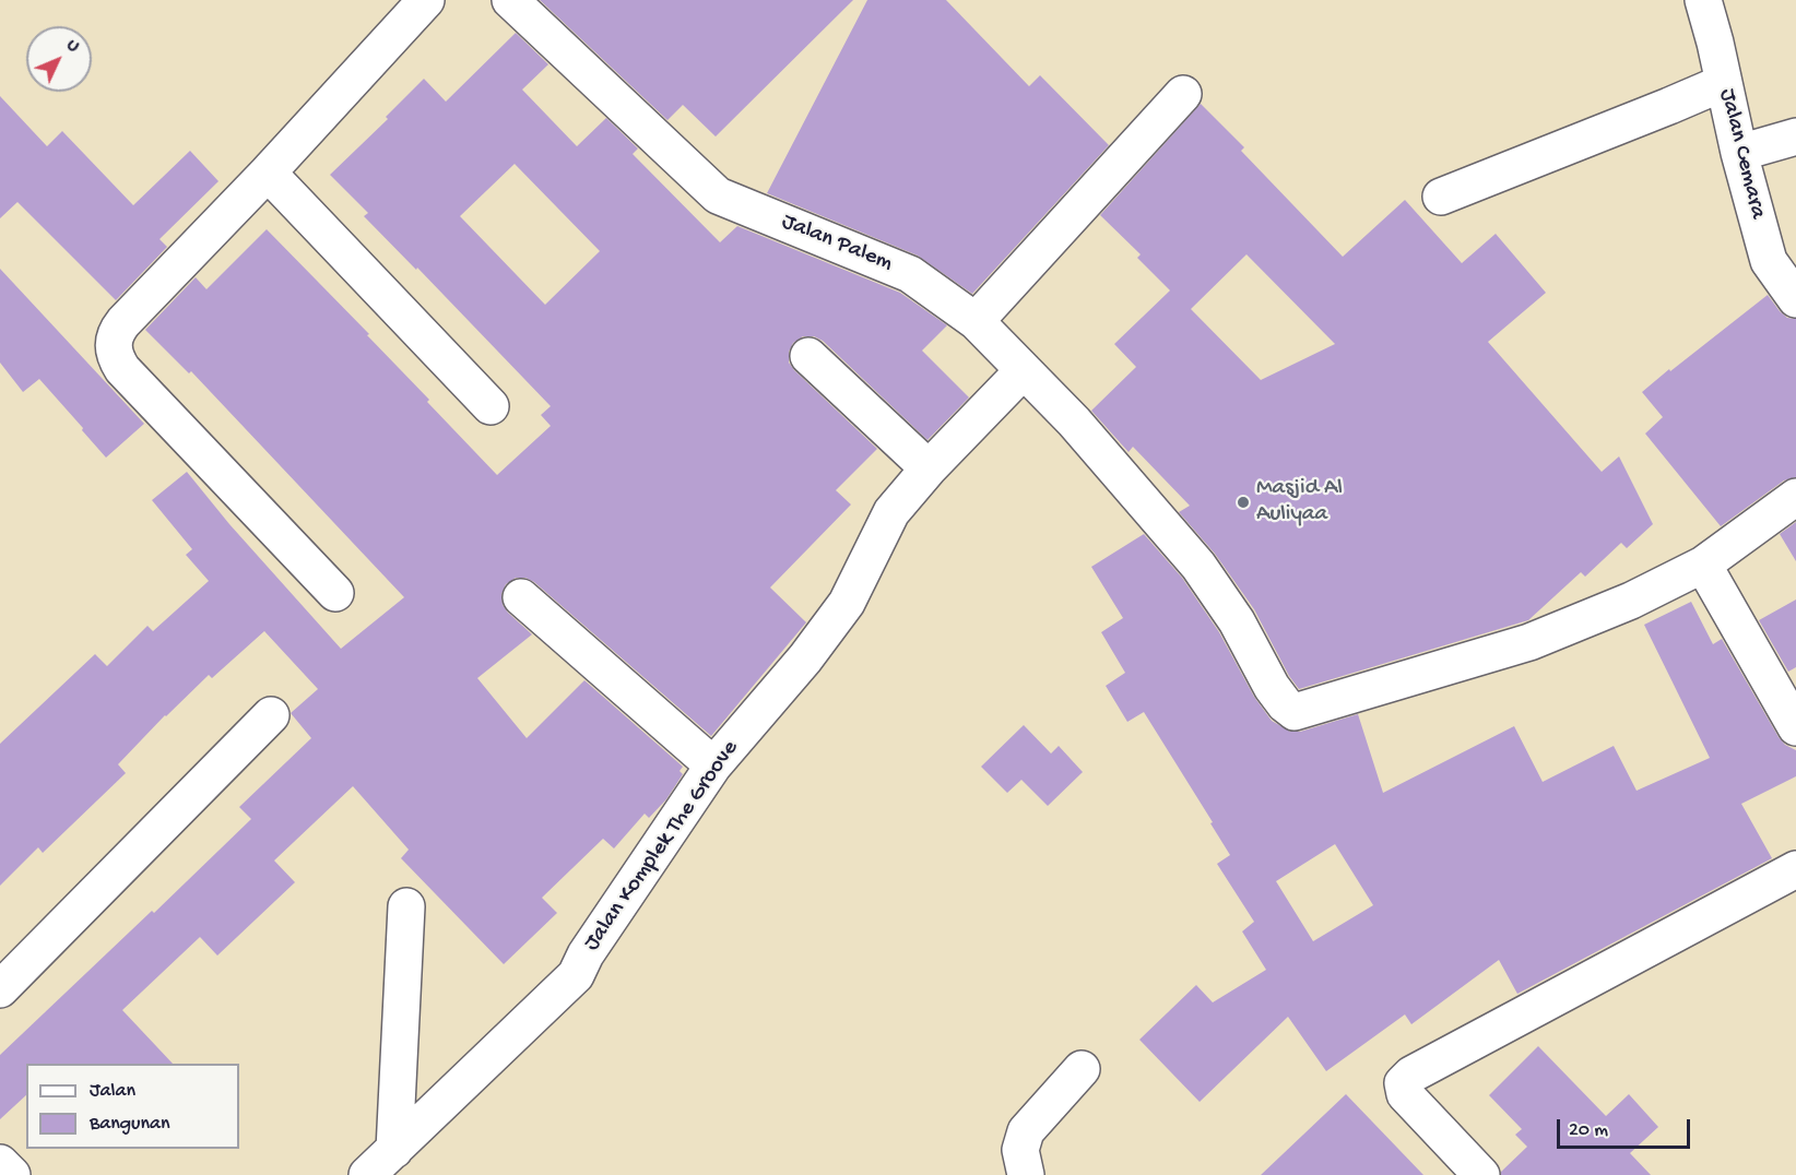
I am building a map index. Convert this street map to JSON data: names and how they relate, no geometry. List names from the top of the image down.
{
  "streets": {
    "street": ["Jalan Cemara", "Jalan Palem", "Jalan Komplek The Groove"]
  },
  "crossings": [
    ["Jalan Palem", "Jalan Komplek The Groove"]
  ],
  "places": ["Masjid Al Auliyaa"],
  "legend": ["Jalan", "Bangunan"],
  "scale_bar": "20 m",
  "north": "top right"
}
